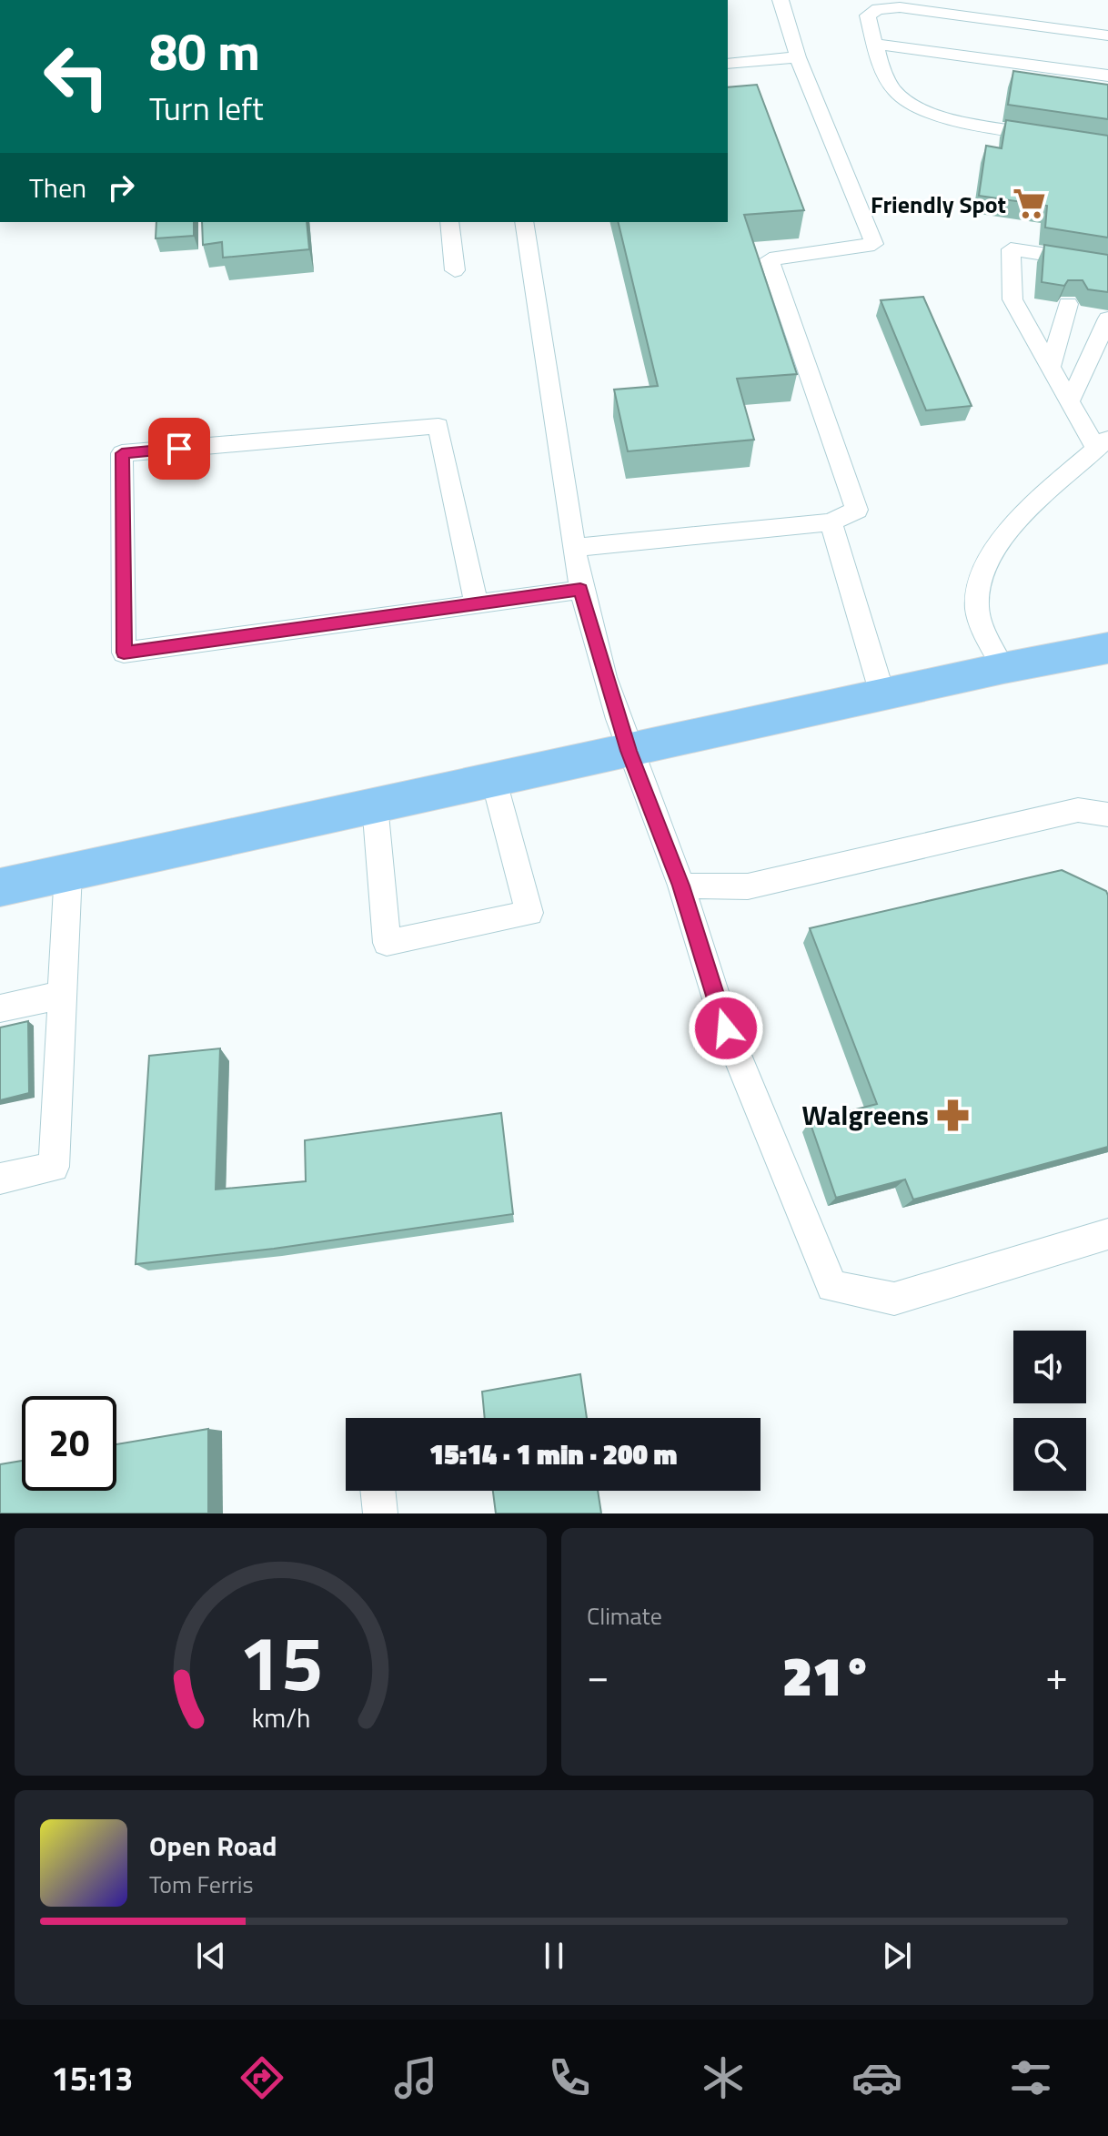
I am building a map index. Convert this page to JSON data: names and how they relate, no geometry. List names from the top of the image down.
{
  "places": {
    "supermarket": ["Friendly Spot"],
    "pharmacy": ["Walgreens"]
  },
  "page": {
    "turn": ["80 m", "Turn left"],
    "then": "Then",
    "limit": "20",
    "trip": "15:14 · 1 min · 200 m",
    "tile": "Climate",
    "heat": ["−", "21°", "+"],
    "song": ["Open Road", "Tom Ferris"],
    "tabs": "15:13",
    "gauge": ["15", "km/h"]
  }
}
